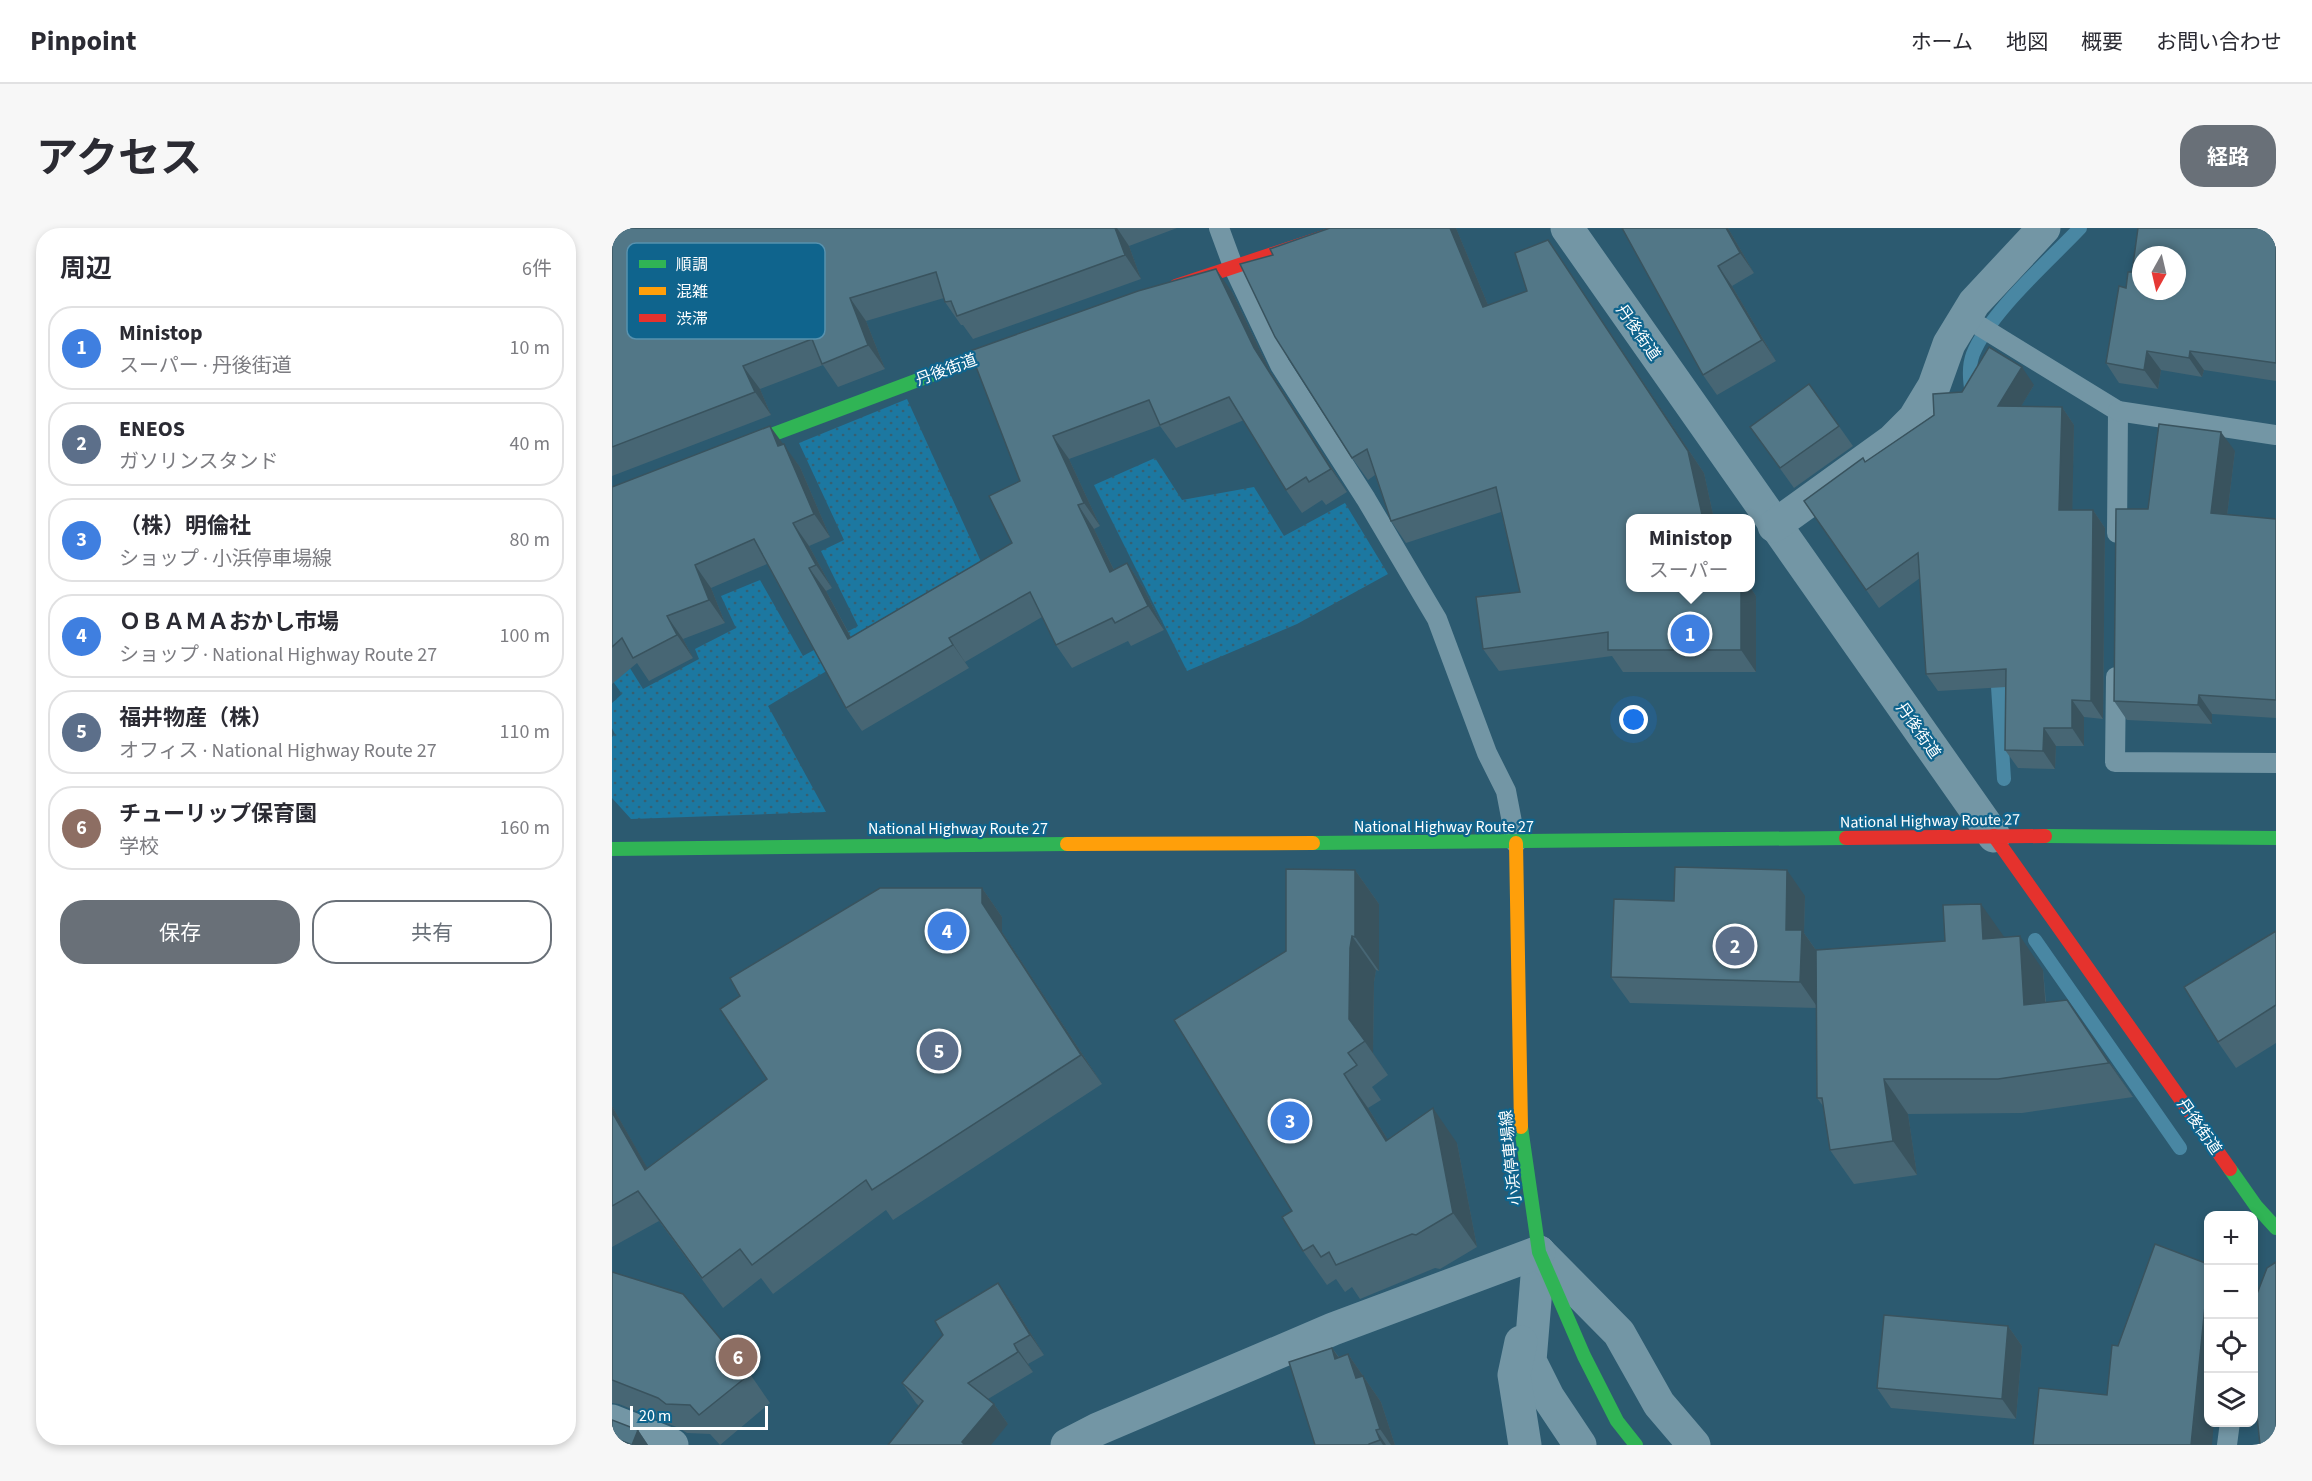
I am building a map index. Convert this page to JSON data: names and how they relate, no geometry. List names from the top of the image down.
{
  "streets": {
    "main road": ["丹後街道", "National Highway Route 27", "小浜停車場線"]
  },
  "crossings": [
    ["丹後街道", "National Highway Route 27"],
    ["National Highway Route 27", "小浜停車場線"]
  ],
  "legend": ["順調", "混雑", "渋滞"],
  "scale_bar": "20 m",
  "north": "bottom",
  "page": {
    "header": "Pinpoint",
    "nav": [
      "ホーム",
      "地図",
      "概要",
      "お問い合わせ"
    ],
    "title": "アクセス",
    "buttons": [
      "経路",
      ["保存", "共有"]
    ],
    "heading": ["周辺", "6件"],
    "list": [
      {
        "mark": "1",
        "name": "Ministop",
        "note": "スーパー · 丹後街道",
        "value": "10 m"
      },
      {
        "mark": "2",
        "name": "ENEOS",
        "note": "ガソリンスタンド",
        "value": "40 m"
      },
      {
        "mark": "3",
        "name": "（株）明倫社",
        "note": "ショップ · 小浜停車場線",
        "value": "80 m"
      },
      {
        "mark": "4",
        "name": "ＯＢＡＭＡおかし市場",
        "note": "ショップ · National Highway Route 27",
        "value": "100 m"
      },
      {
        "mark": "5",
        "name": "福井物産（株）",
        "note": "オフィス · National Highway Route 27",
        "value": "110 m"
      },
      {
        "mark": "6",
        "name": "チューリップ保育園",
        "note": "学校",
        "value": "160 m"
      }
    ],
    "popup": ["Ministop", "スーパー"],
    "pins": [
      "1",
      "4",
      "2",
      "5",
      "3",
      "6"
    ],
    "map_buttons": ["+", "−"],
    "scale": "20 m"
  }
}
